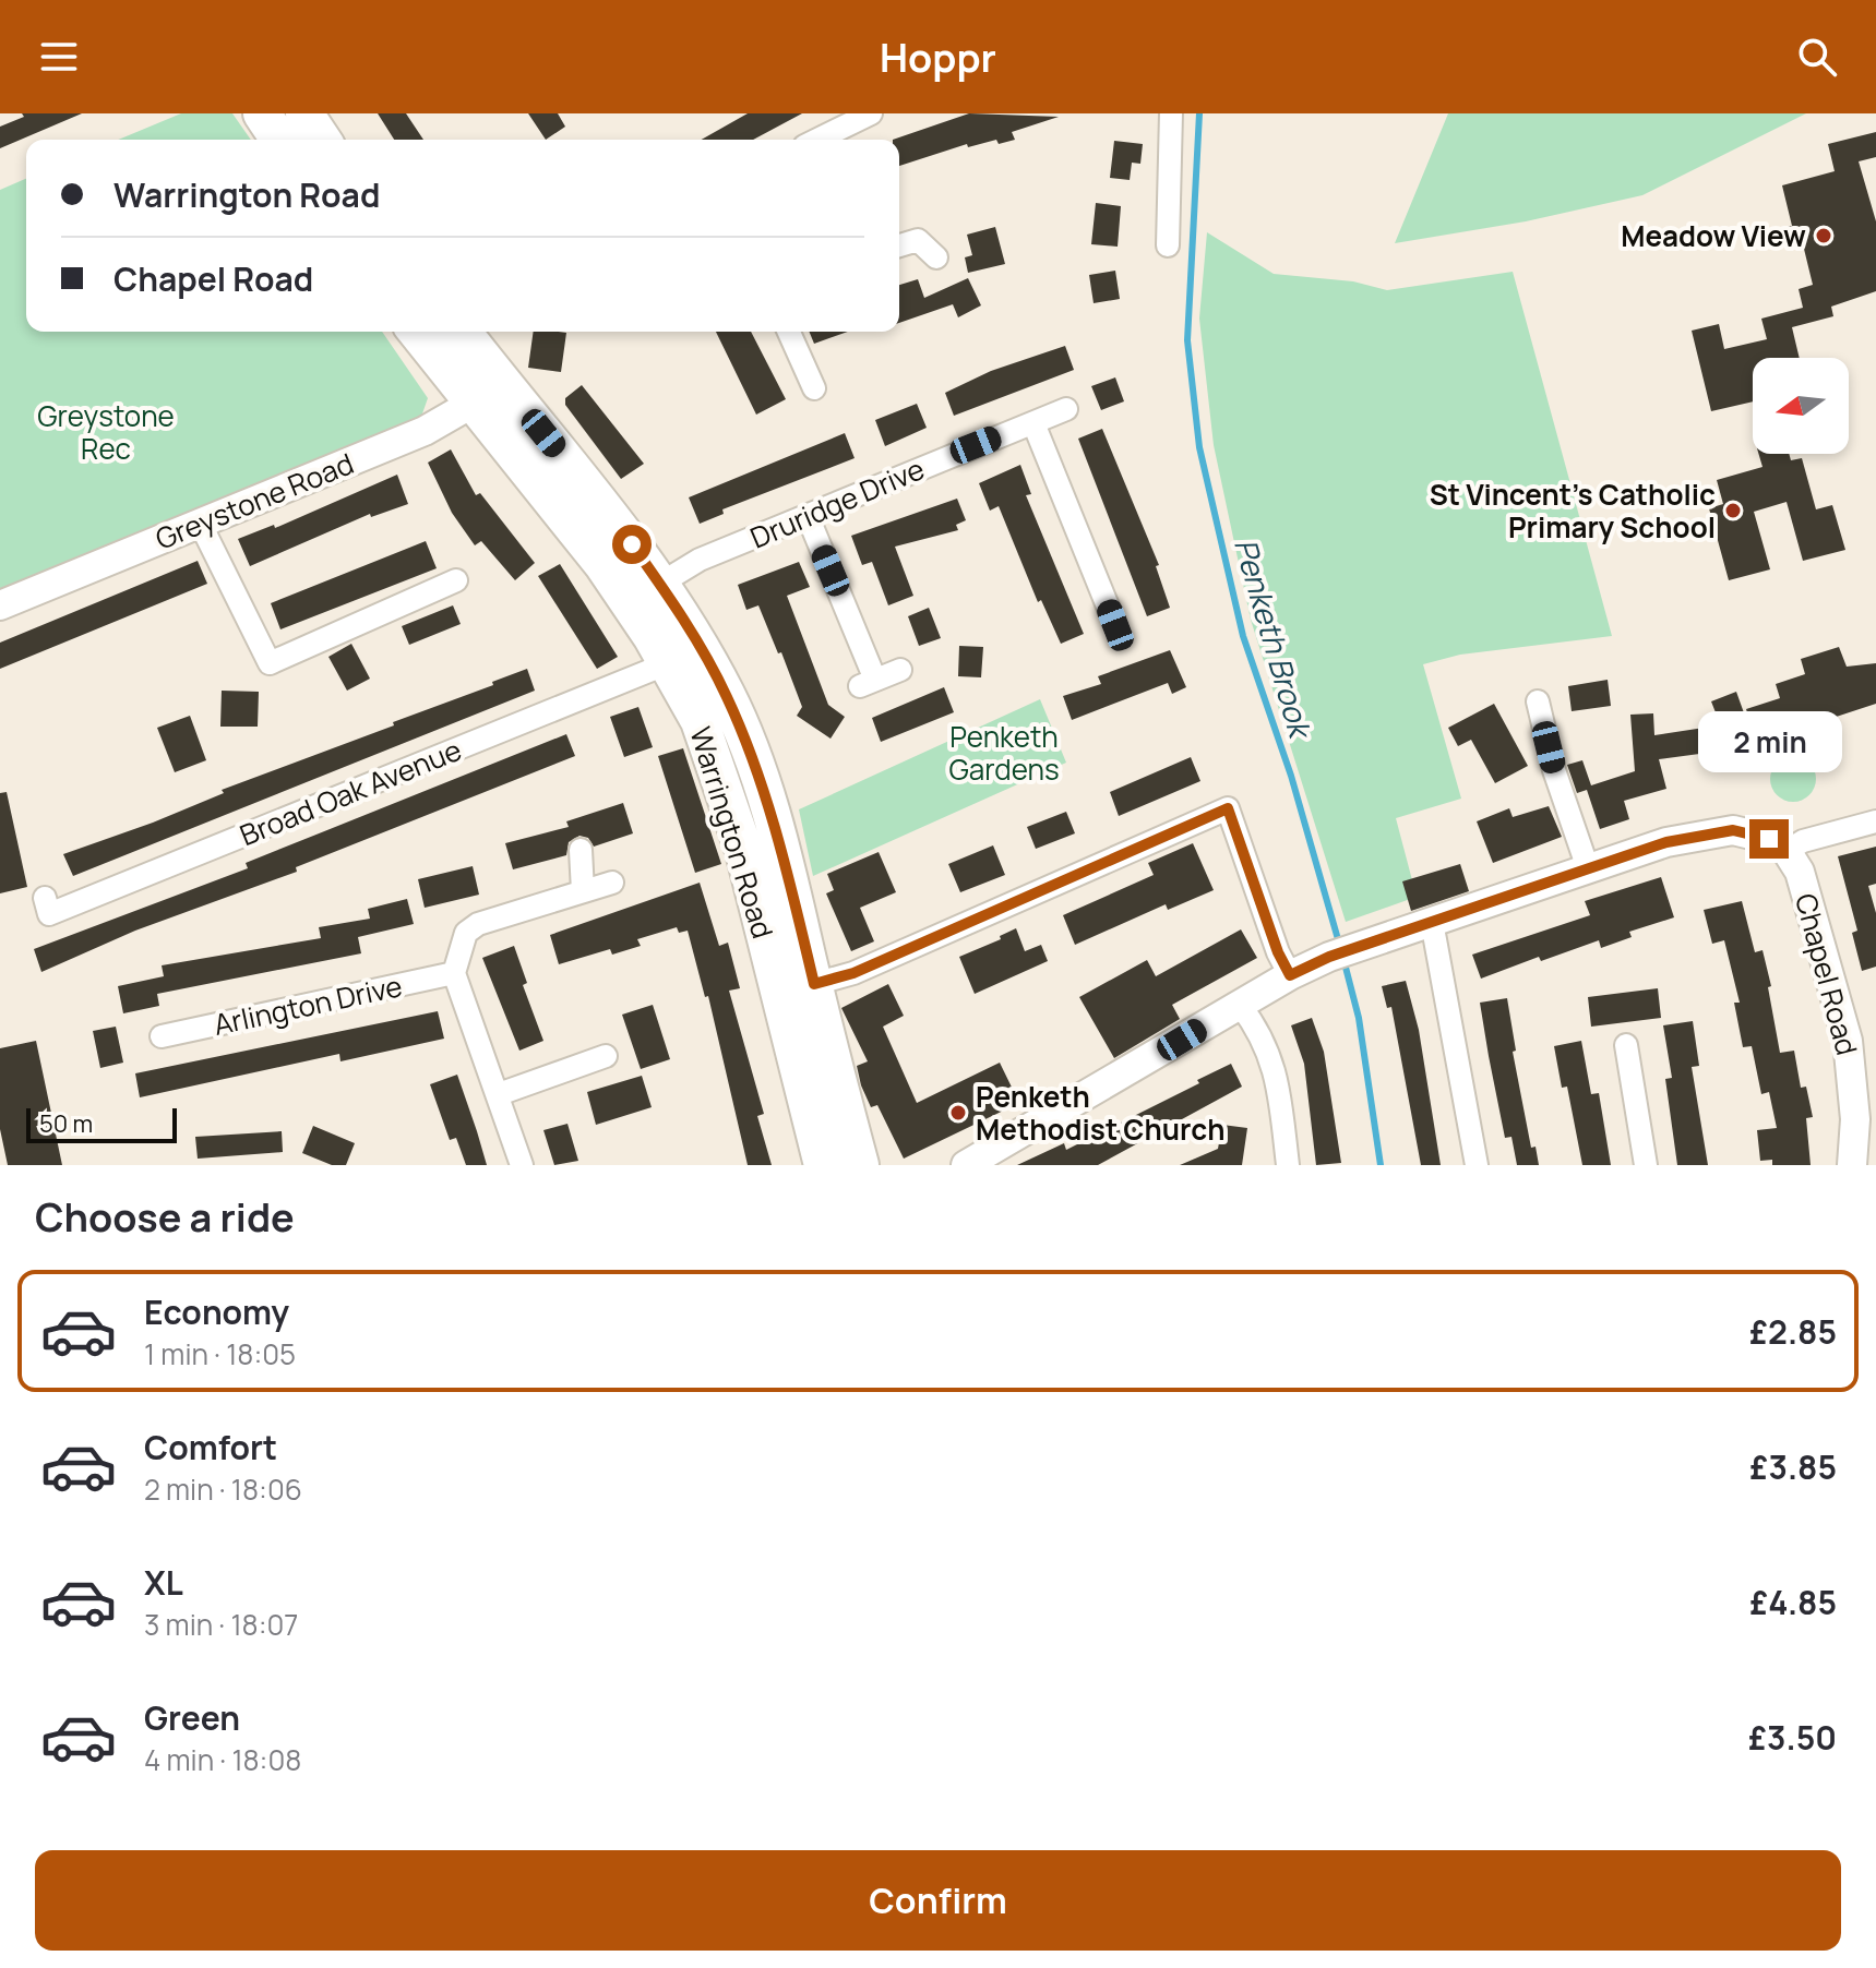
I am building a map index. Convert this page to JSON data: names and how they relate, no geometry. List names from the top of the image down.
{
  "streets": {
    "main road": ["Warrington Road"],
    "street": [
      "Greystone Road",
      "Druridge Drive",
      "Broad Oak Avenue",
      "Chapel Road",
      "Arlington Drive"
    ]
  },
  "crossings": [
    ["Greystone Road", "Warrington Road"],
    ["Druridge Drive", "Warrington Road"],
    ["Broad Oak Avenue", "Warrington Road"]
  ],
  "water": ["Penketh Brook"],
  "parks": ["Greystone Rec", "Penketh Gardens"],
  "places": ["Meadow View", "St Vincent's Catholic Primary School", "Penketh Methodist Church"],
  "scale_bar": "50 m",
  "north": "left",
  "page": {
    "header": "Hoppr",
    "banner": ["Warrington Road", "Chapel Road"],
    "bubble": "2 min",
    "scale": "50 m",
    "heading": "Choose a ride",
    "list": [
      {
        "name": "Economy",
        "note": "1 min · 18:05",
        "value": "£2.85"
      },
      {
        "name": "Comfort",
        "note": "2 min · 18:06",
        "value": "£3.85"
      },
      {
        "name": "XL",
        "note": "3 min · 18:07",
        "value": "£4.85"
      },
      {
        "name": "Green",
        "note": "4 min · 18:08",
        "value": "£3.50"
      }
    ],
    "buttons": "Confirm"
  }
}
